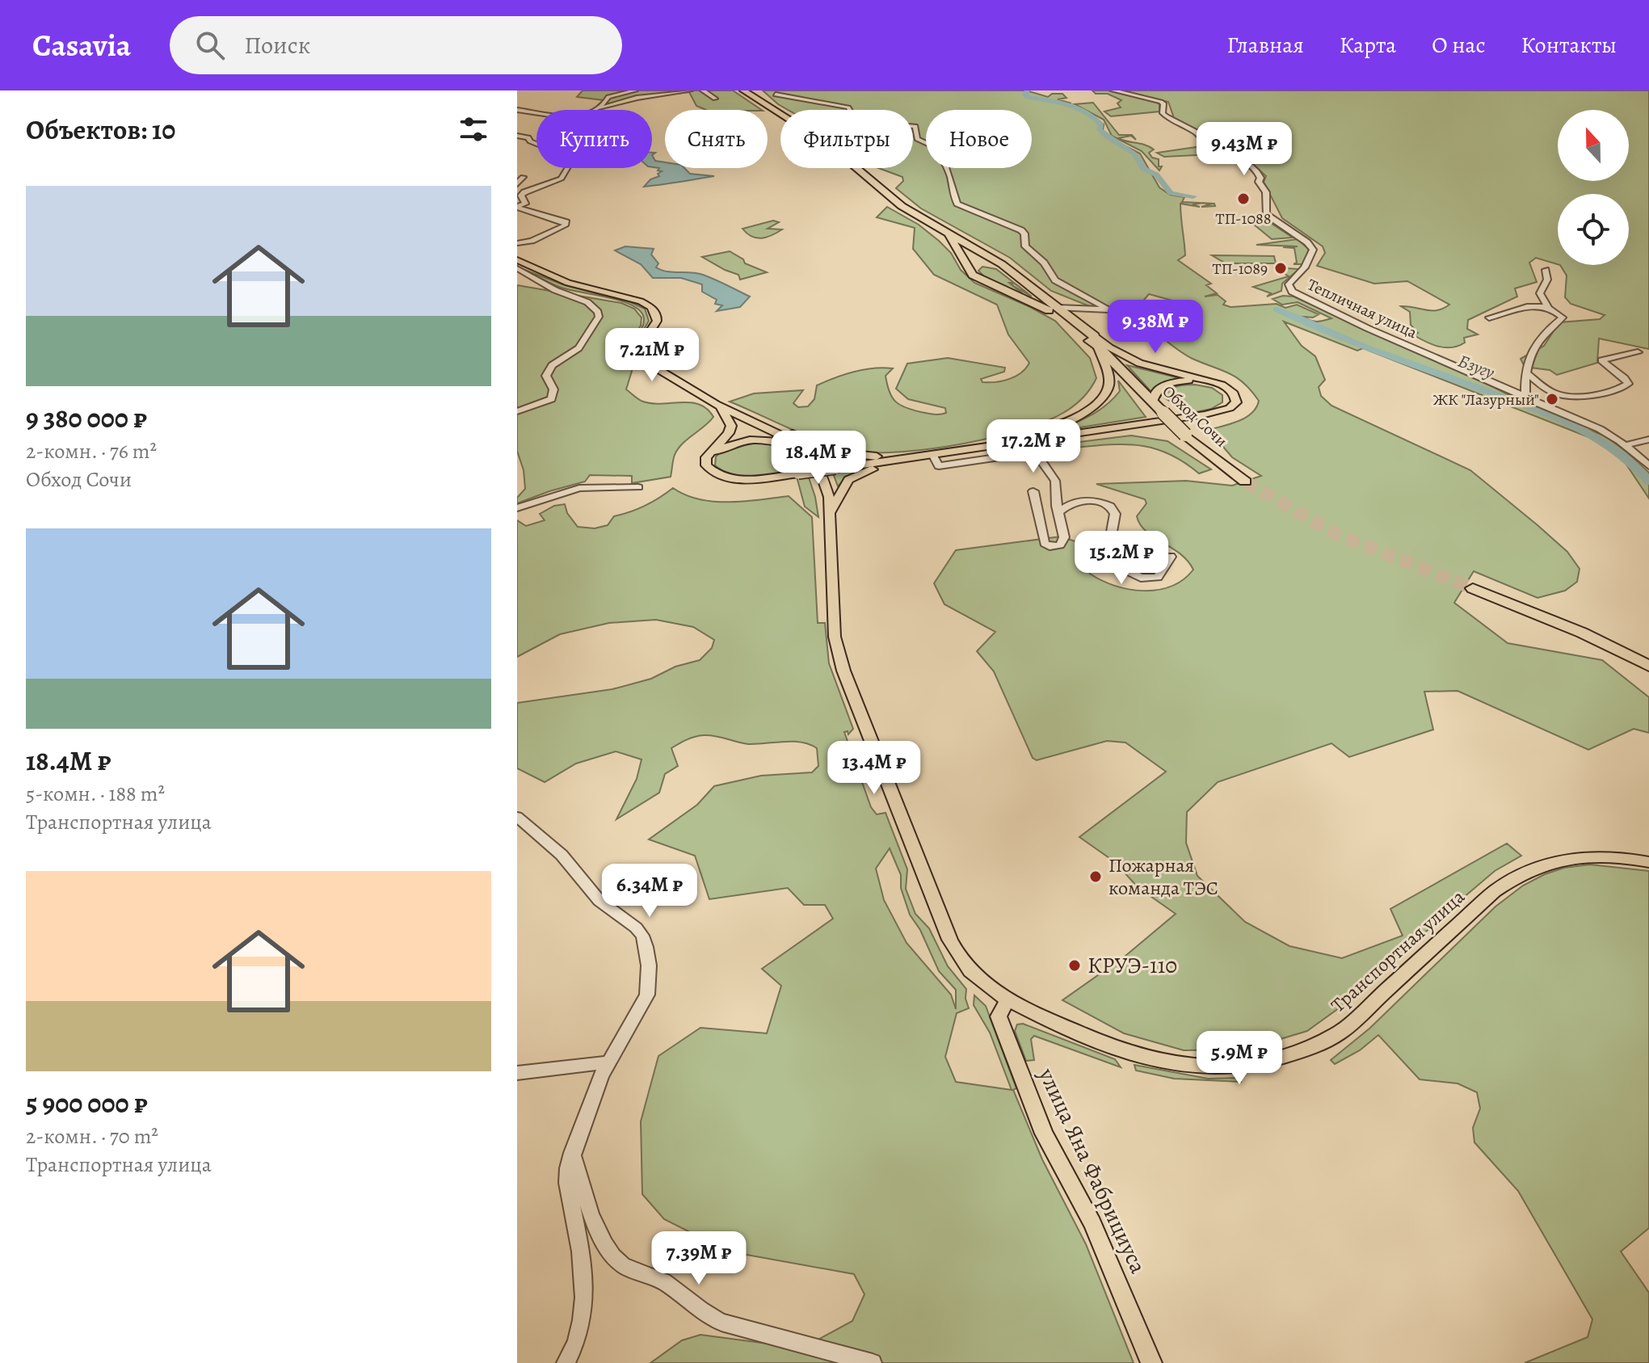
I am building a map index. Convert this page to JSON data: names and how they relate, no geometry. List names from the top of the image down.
{
  "streets": {
    "highway": ["Обход Сочи"],
    "main road": ["Транспортная улица", "улица Яна Фабрициуса"],
    "street": ["Тепличная улица"]
  },
  "crossings": [
    ["Транспортная улица", "улица Яна Фабрициуса"]
  ],
  "water": ["Бзугу"],
  "places": [
    "ТП-1088",
    "ТП-1089",
    "ЖК \"Лазурный\"",
    "Пожарная команда ТЭС",
    "КРУЭ-110"
  ],
  "north": "top",
  "page": {
    "header": "Casavia",
    "search": "Поиск",
    "nav": [
      "Главная",
      "Карта",
      "О нас",
      "Контакты"
    ],
    "heading": "Объектов: 10",
    "chip": [
      "Купить",
      "Снять",
      "Фильтры",
      "Новое"
    ],
    "price": [
      "9.43M ₽",
      "9.38M ₽",
      "7.21M ₽",
      "17.2M ₽",
      "18.4M ₽",
      "15.2M ₽",
      "13.4M ₽",
      "6.34M ₽",
      "5.9M ₽",
      "7.39M ₽"
    ],
    "list": [
      {
        "name": "9 380 000 ₽",
        "note": "2-комн. · 76 m² · Обход Сочи"
      },
      {
        "name": "18.4M ₽",
        "note": "5-комн. · 188 m² · Транспортная улица"
      },
      {
        "name": "5 900 000 ₽",
        "note": "2-комн. · 70 m² · Транспортная улица"
      }
    ]
  }
}
